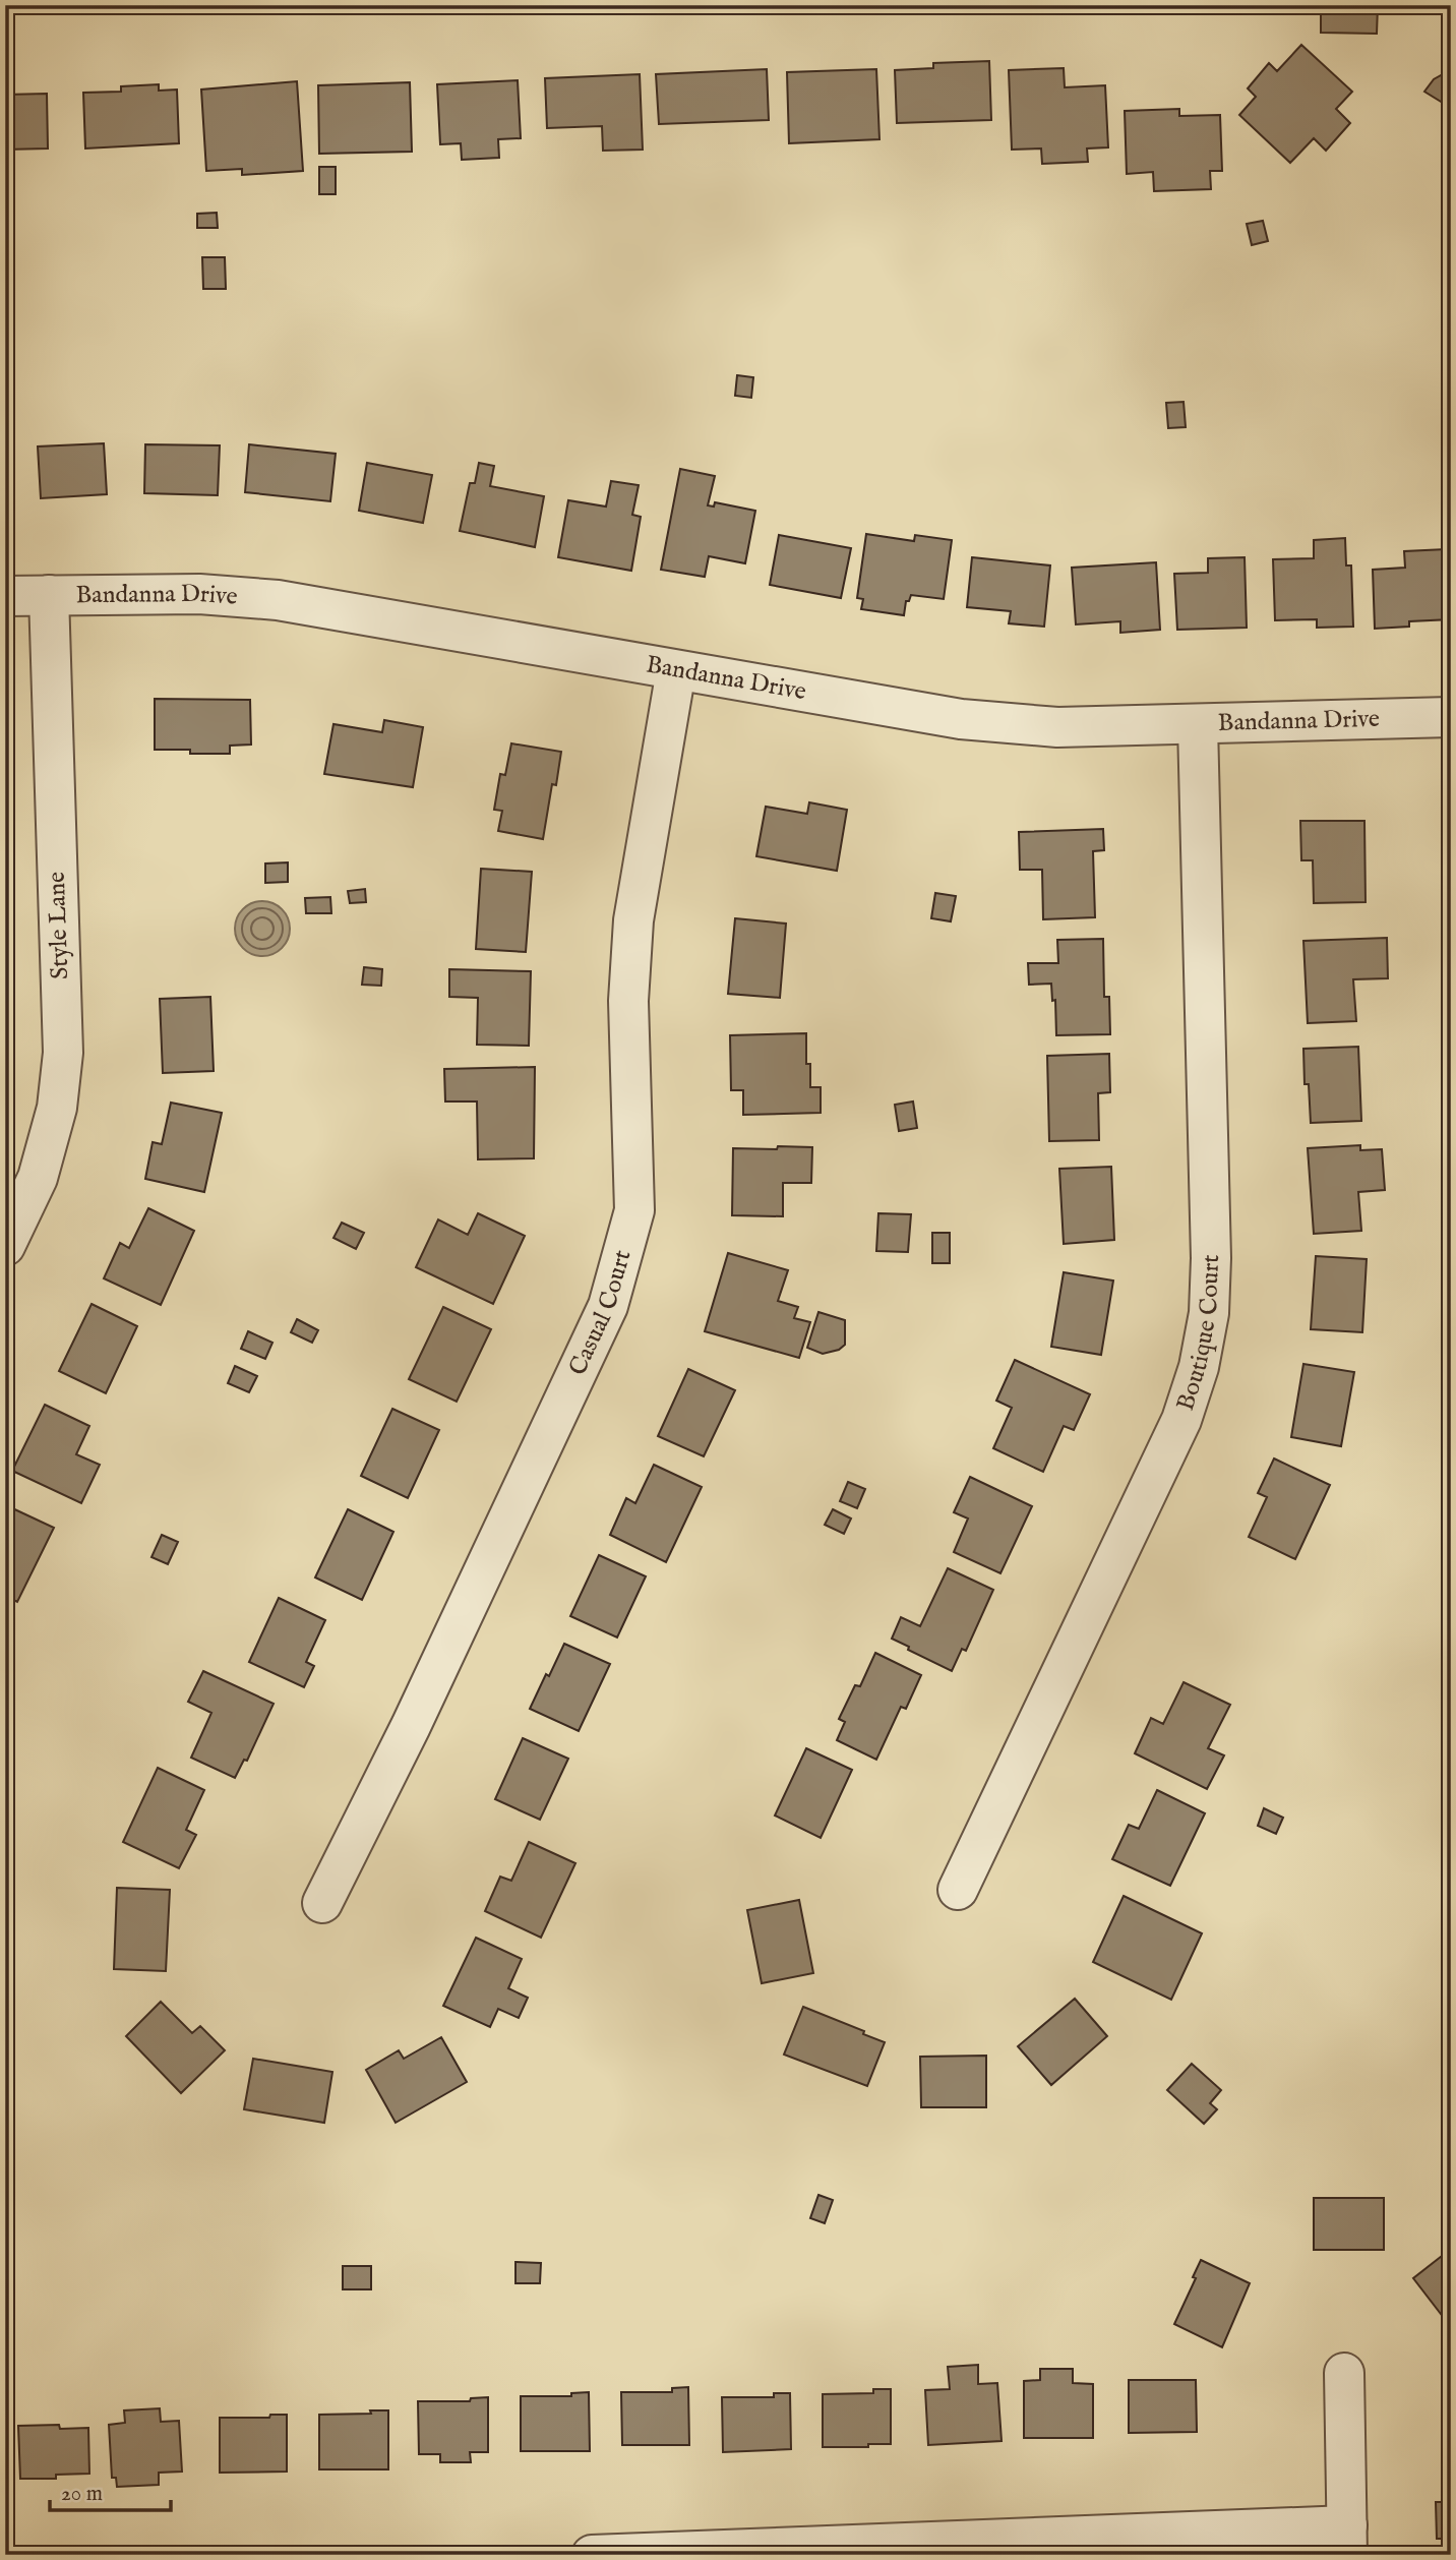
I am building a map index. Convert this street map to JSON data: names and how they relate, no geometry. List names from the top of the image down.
{
  "streets": {
    "street": [
      "Bandanna Drive",
      "Style Lane",
      "Casual Court",
      "Boutique Court"
    ]
  },
  "crossings": [
    ["Bandanna Drive", "Style Lane"],
    ["Bandanna Drive", "Casual Court"],
    ["Bandanna Drive", "Boutique Court"]
  ],
  "scale_bar": "20 m"
}
